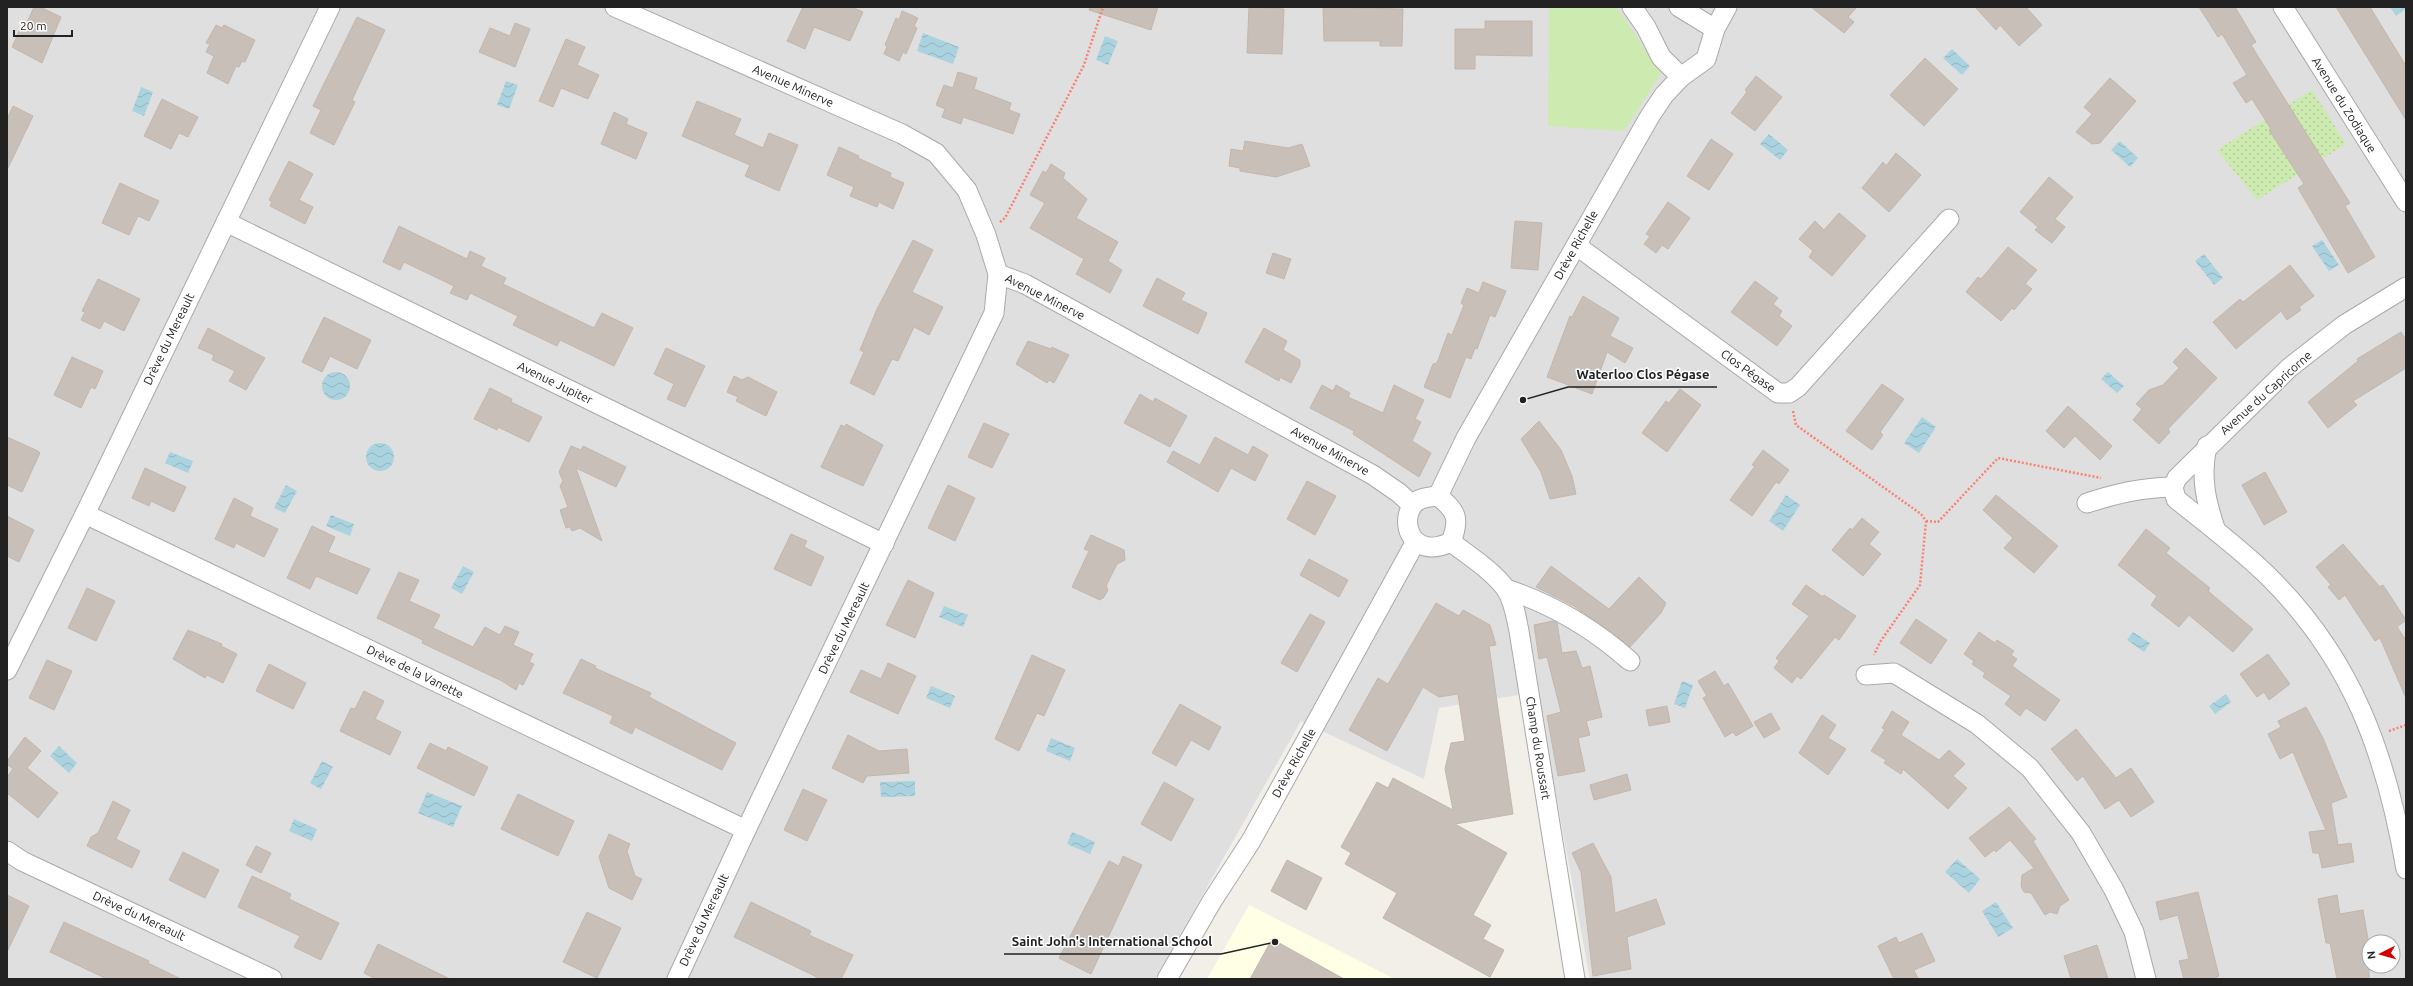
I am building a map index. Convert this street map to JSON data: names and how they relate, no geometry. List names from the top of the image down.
{
  "streets": {
    "street": [
      "Avenue Minerve",
      "Avenue du Zodiaque",
      "Drève Richelle",
      "Drève du Mereault",
      "Clos Pégase",
      "Avenue Jupiter",
      "Avenue du Capricorne",
      "Drève de la Vanette",
      "Champ du Roussart"
    ]
  },
  "crossings": [
    ["Avenue Minerve", "Drève Richelle"],
    ["Avenue Minerve", "Drève du Mereault"],
    ["Avenue Minerve", "Champ du Roussart"],
    ["Drève Richelle", "Clos Pégase"],
    ["Drève Richelle", "Champ du Roussart"],
    ["Drève du Mereault", "Avenue Jupiter"],
    ["Drève du Mereault", "Drève de la Vanette"]
  ],
  "places": ["Waterloo Clos Pégase", "Saint John's International School"],
  "scale_bar": "20 m",
  "north": "left"
}
